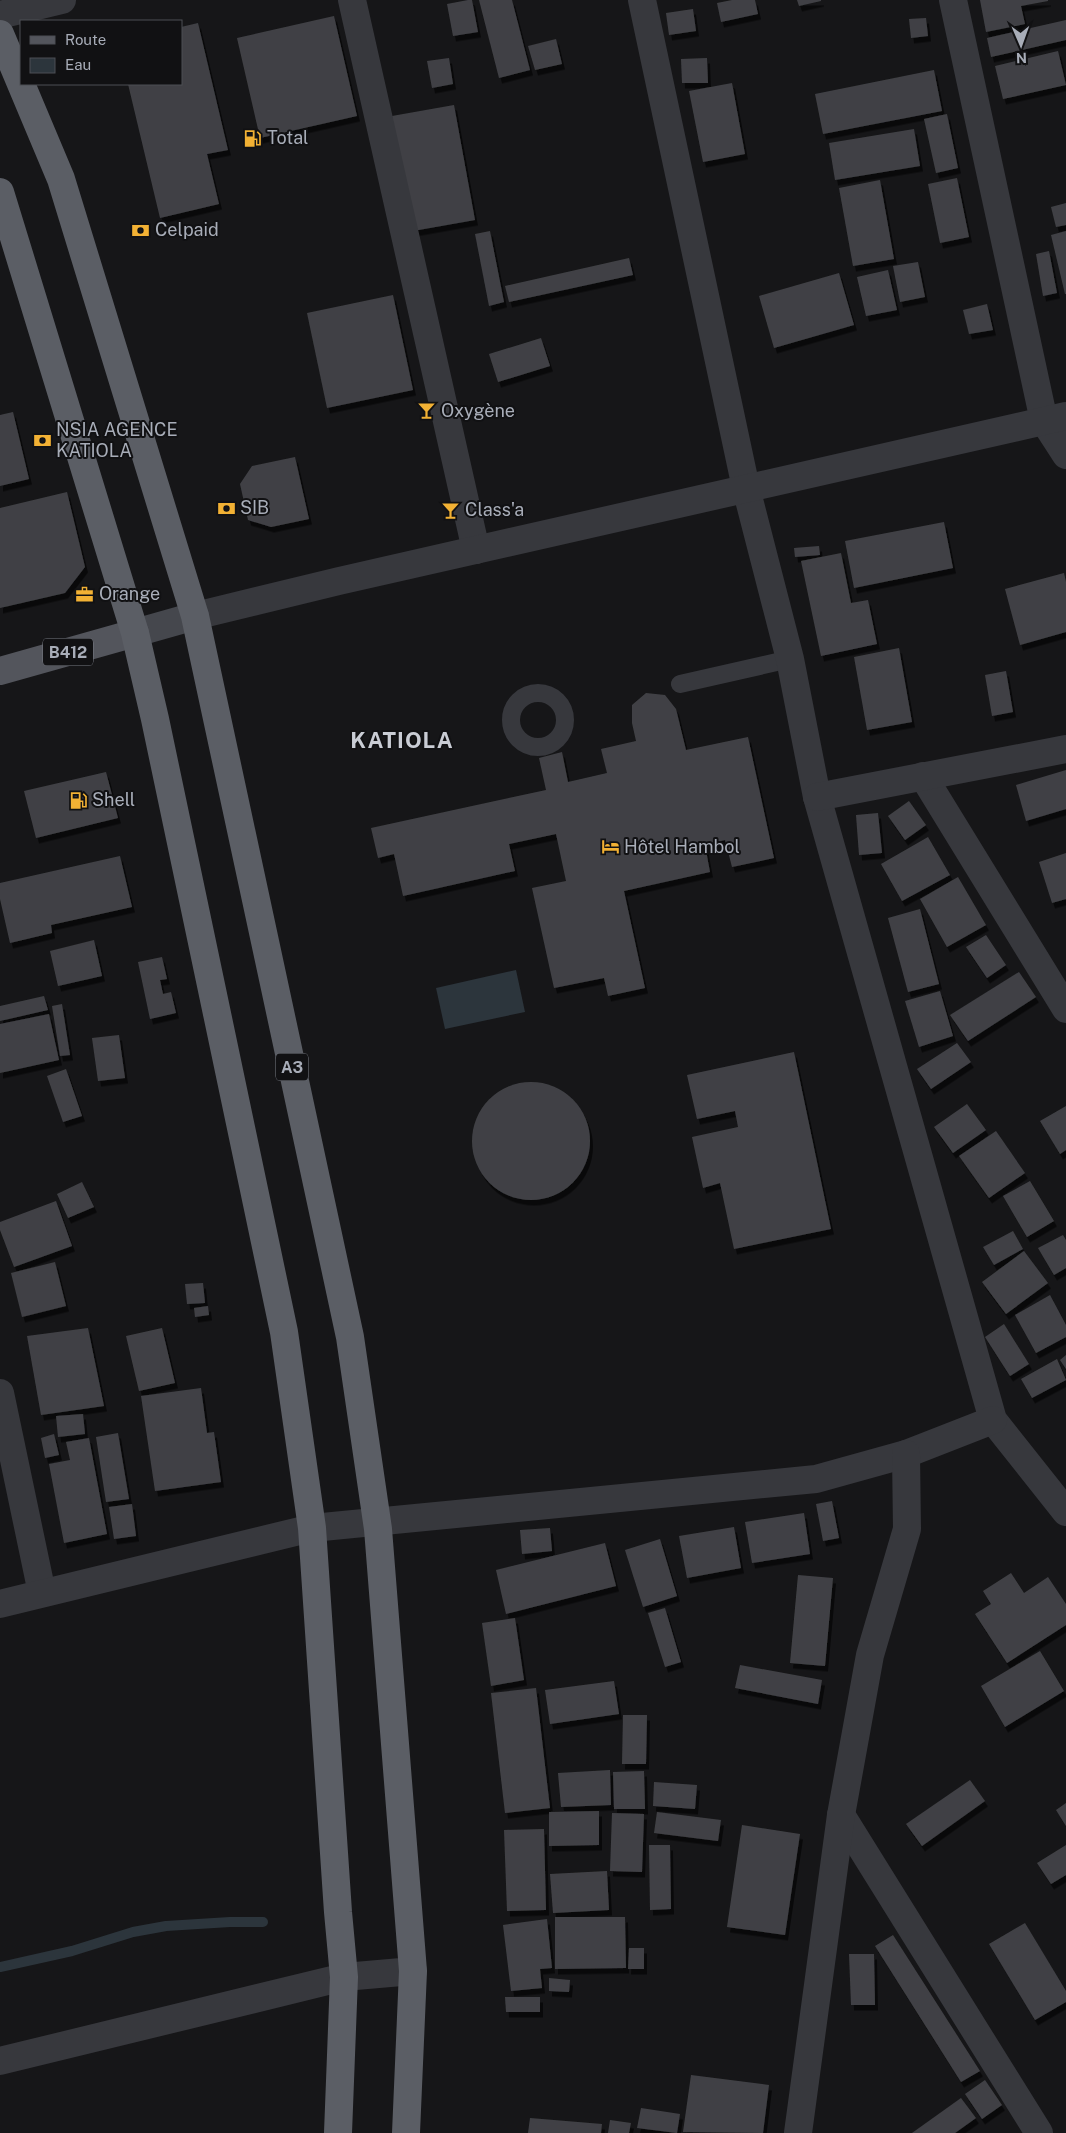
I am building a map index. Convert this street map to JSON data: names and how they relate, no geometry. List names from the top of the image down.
{
  "streets": {
    "highway": ["A3"],
    "main road": ["B412"]
  },
  "crossings": [
    ["B412", "A3"]
  ],
  "districts": ["KATIOLA"],
  "places": {
    "fuel station": ["Total", "Shell"],
    "bank": ["Celpaid", "NSIA AGENCE KATIOLA", "SIB"],
    "bar": ["Oxygène", "Class'a"],
    "office": ["Orange"],
    "hotel": ["Hôtel Hambol"]
  },
  "legend": ["Route", "Eau"],
  "north": "bottom"
}
